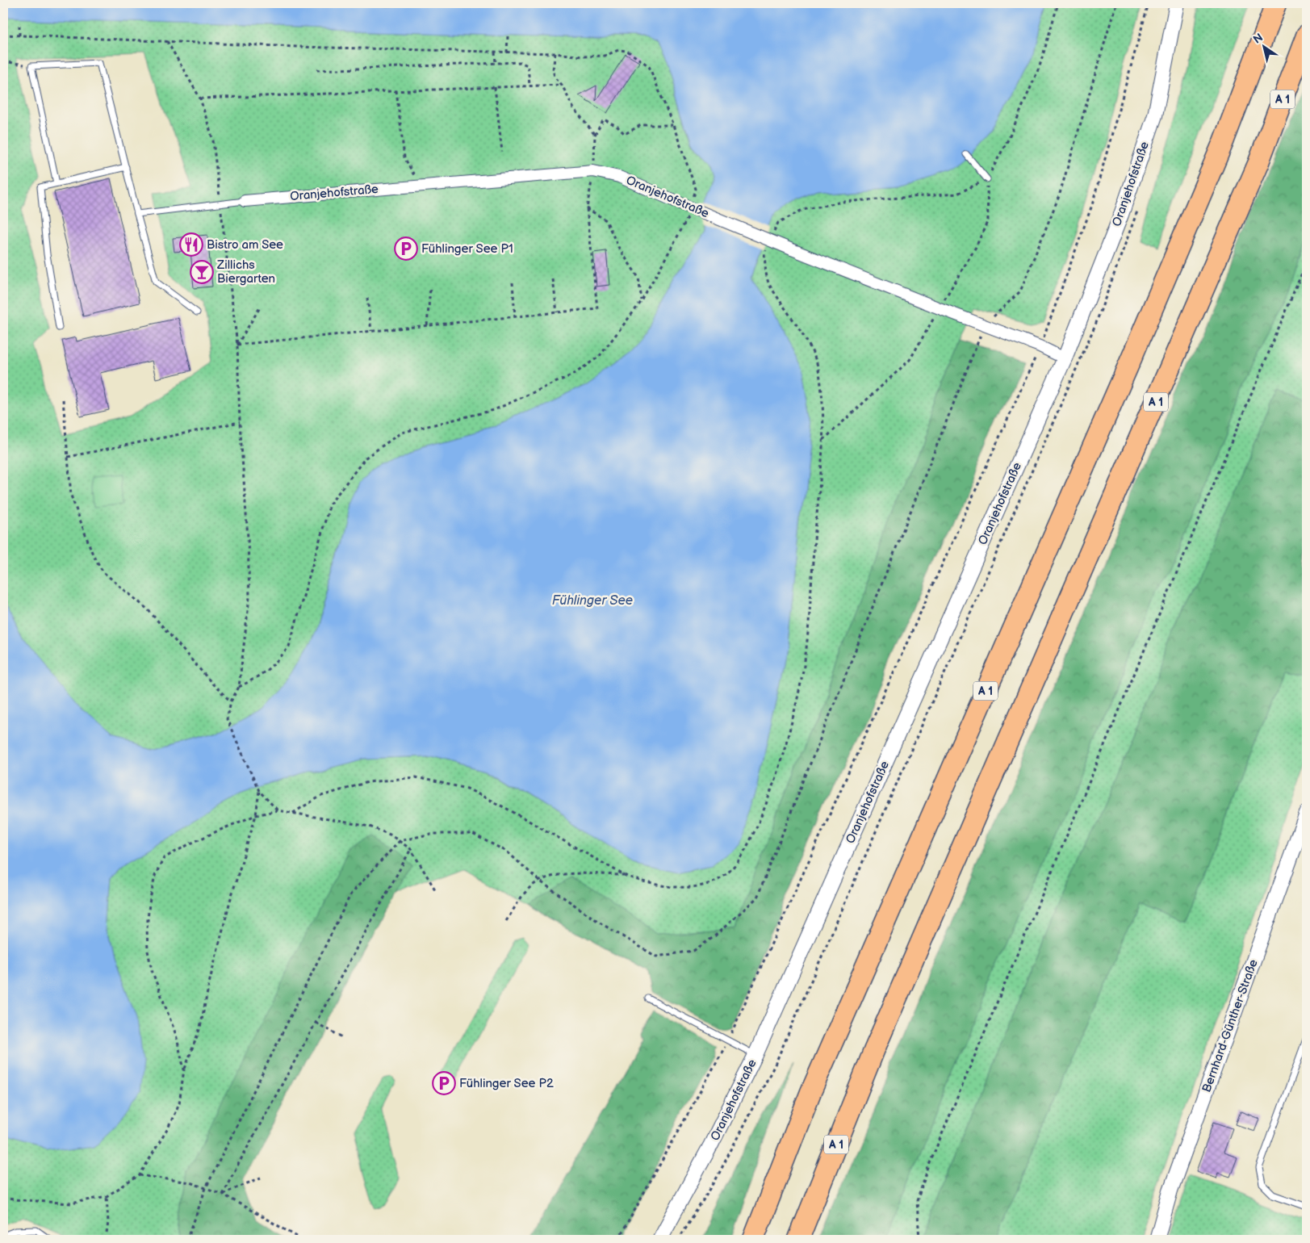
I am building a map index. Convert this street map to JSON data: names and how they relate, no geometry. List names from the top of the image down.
{
  "streets": {
    "highway": ["A 1"],
    "street": ["Oranjehofstraße", "Bernhard-Günther-Straße"]
  },
  "water": ["Fühlinger See"],
  "places": {
    "restaurant": ["Bistro am See"],
    "parking": ["Fühlinger See P1", "Fühlinger See P2"],
    "bar": ["Zillichs Biergarten"]
  },
  "north": "top left"
}
